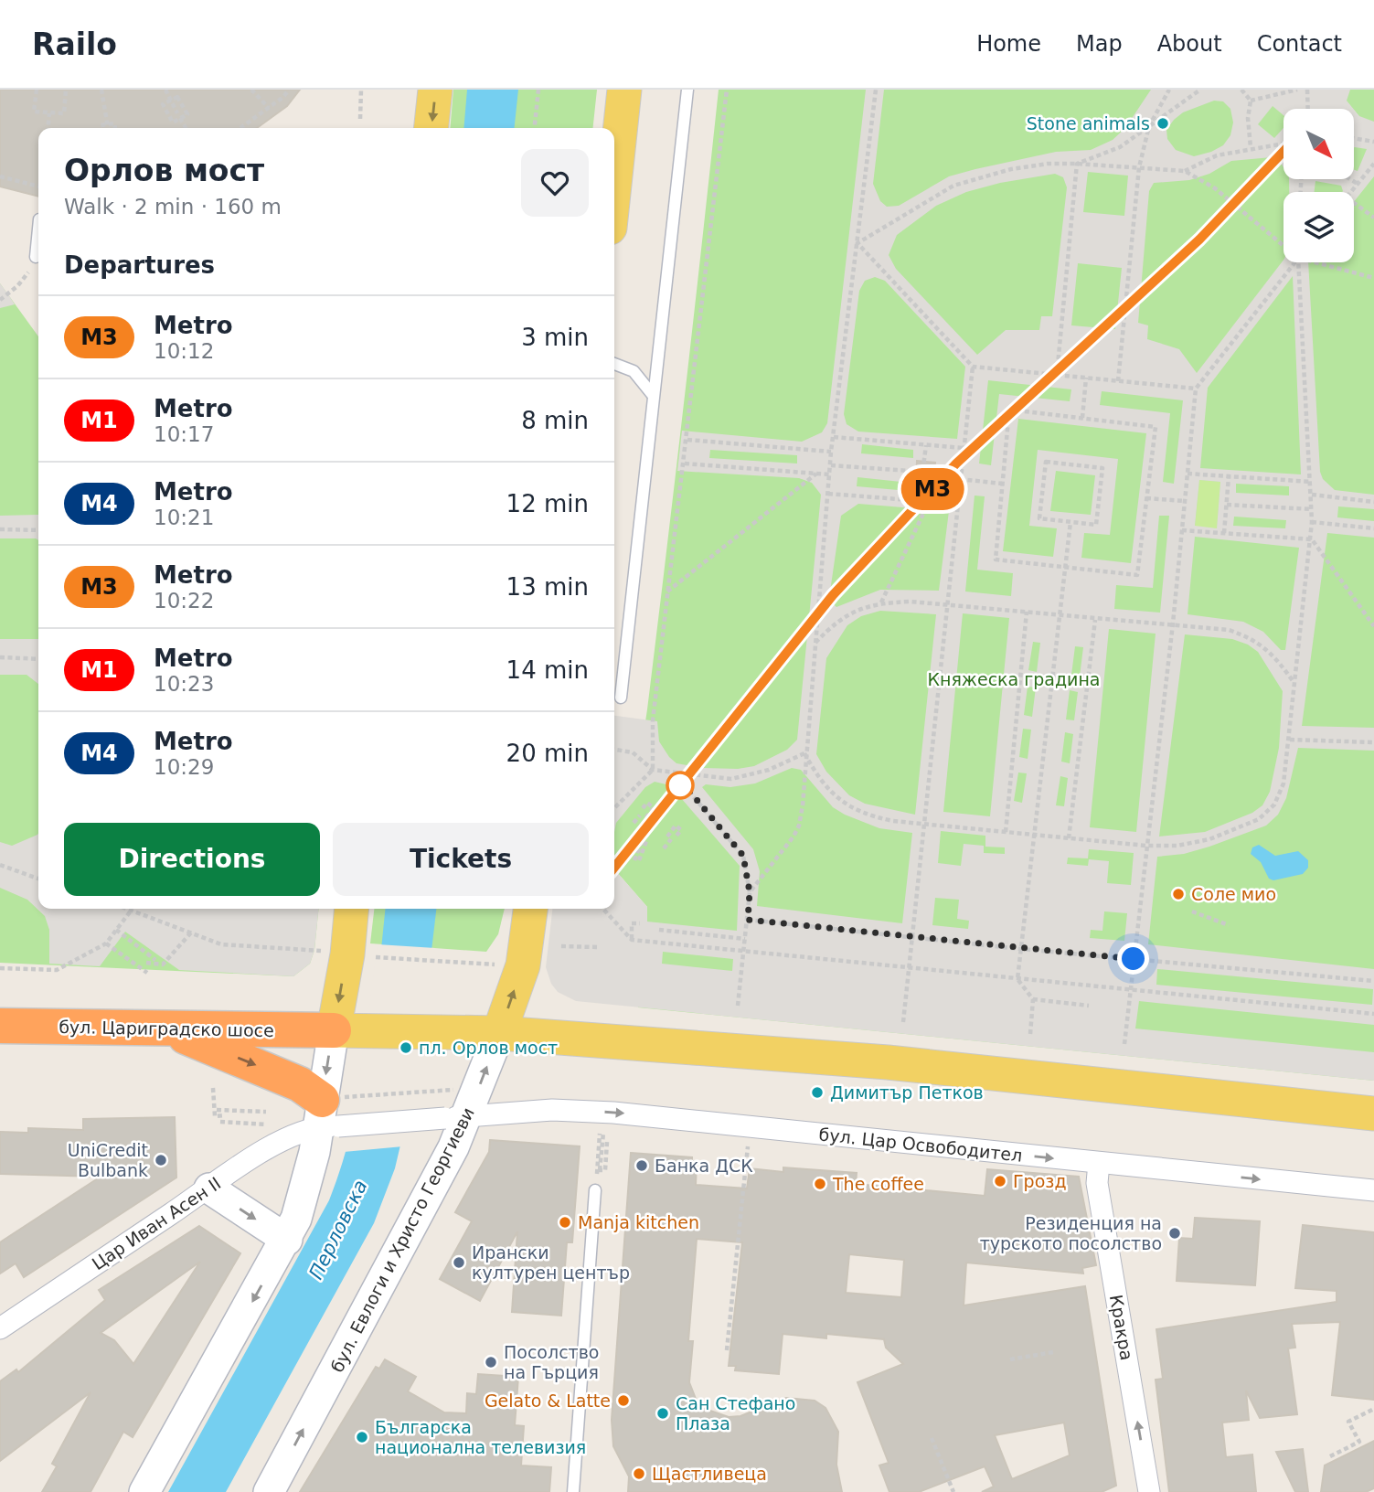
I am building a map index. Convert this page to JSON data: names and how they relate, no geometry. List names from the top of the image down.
{
  "streets": {
    "highway": ["бул. Цариградско шосе"],
    "main road": ["бул. Евлоги и Христо Георгиеви"],
    "street": ["бул. Цар Освободител", "Цар Иван Асен II", "Кракра"]
  },
  "crossings": [
    ["бул. Цар Освободител", "Цар Иван Асен II"],
    ["бул. Цар Освободител", "бул. Евлоги и Христо Георгиеви"],
    ["бул. Цар Освободител", "Кракра"]
  ],
  "one_way": ["бул. Цар Освободител", "Кракра"],
  "water": ["Перловска"],
  "parks": ["Княжеска градина"],
  "places": [
    "Stone animals",
    "Соле мио",
    "пл. Орлов мост",
    "Димитър Петков",
    "UniCredit Bulbank",
    "Банка ДСК",
    "Грозд",
    "The coffee",
    "Manja kitchen",
    "Резиденция на турското посолство",
    "Ирански културен център",
    "Посолство на Гърция",
    "Gelato & Latte",
    "Сан Стефано Плаза",
    "Българска национална телевизия",
    "Щастливеца"
  ],
  "lines": ["metro line M3"],
  "north": "bottom right",
  "page": {
    "header": "Railo",
    "nav": [
      "Home",
      "Map",
      "About",
      "Contact"
    ],
    "on_map": "M3",
    "heading": [
      ["Орлов мост", "Walk · 2 min · 160 m"],
      "Departures"
    ],
    "list": [
      {
        "mark": "M3",
        "name": "Metro",
        "note": "10:12",
        "value": "3 min"
      },
      {
        "mark": "M1",
        "name": "Metro",
        "note": "10:17",
        "value": "8 min"
      },
      {
        "mark": "M4",
        "name": "Metro",
        "note": "10:21",
        "value": "12 min"
      },
      {
        "mark": "M3",
        "name": "Metro",
        "note": "10:22",
        "value": "13 min"
      },
      {
        "mark": "M1",
        "name": "Metro",
        "note": "10:23",
        "value": "14 min"
      },
      {
        "mark": "M4",
        "name": "Metro",
        "note": "10:29",
        "value": "20 min"
      }
    ],
    "buttons": ["Directions", "Tickets"]
  }
}
